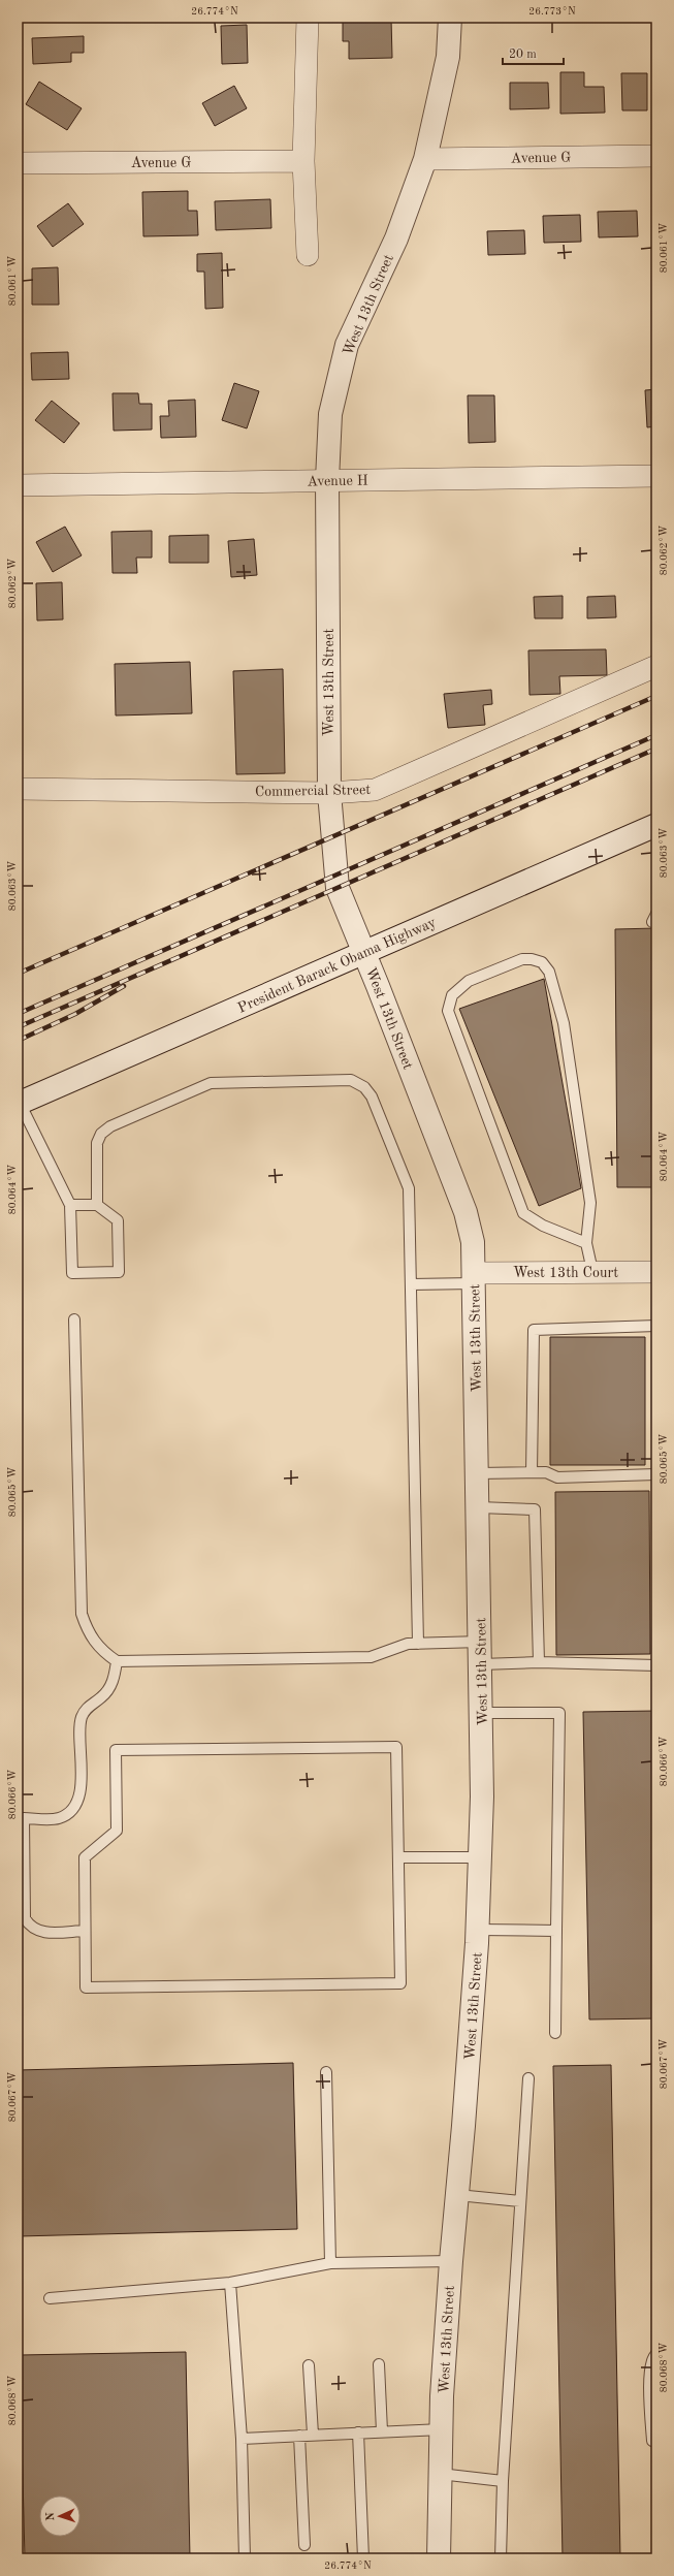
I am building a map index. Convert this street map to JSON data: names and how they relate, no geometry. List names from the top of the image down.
{
  "streets": {
    "street": [
      "Avenue G",
      "West 13th Street",
      "Avenue H",
      "Commercial Street",
      "President Barack Obama Highway",
      "West 13th Court"
    ]
  },
  "crossings": [
    ["Avenue G", "West 13th Street"],
    ["West 13th Street", "Avenue H"],
    ["West 13th Street", "Commercial Street"],
    ["West 13th Street", "President Barack Obama Highway"],
    ["West 13th Street", "West 13th Court"]
  ],
  "scale_bar": "20 m",
  "north": "left",
  "coordinates": [
    "26.774°N",
    "26.773°N",
    "80.061°W",
    "80.062°W",
    "80.063°W",
    "80.064°W",
    "80.065°W",
    "80.066°W",
    "80.067°W",
    "80.068°W"
  ]
}
